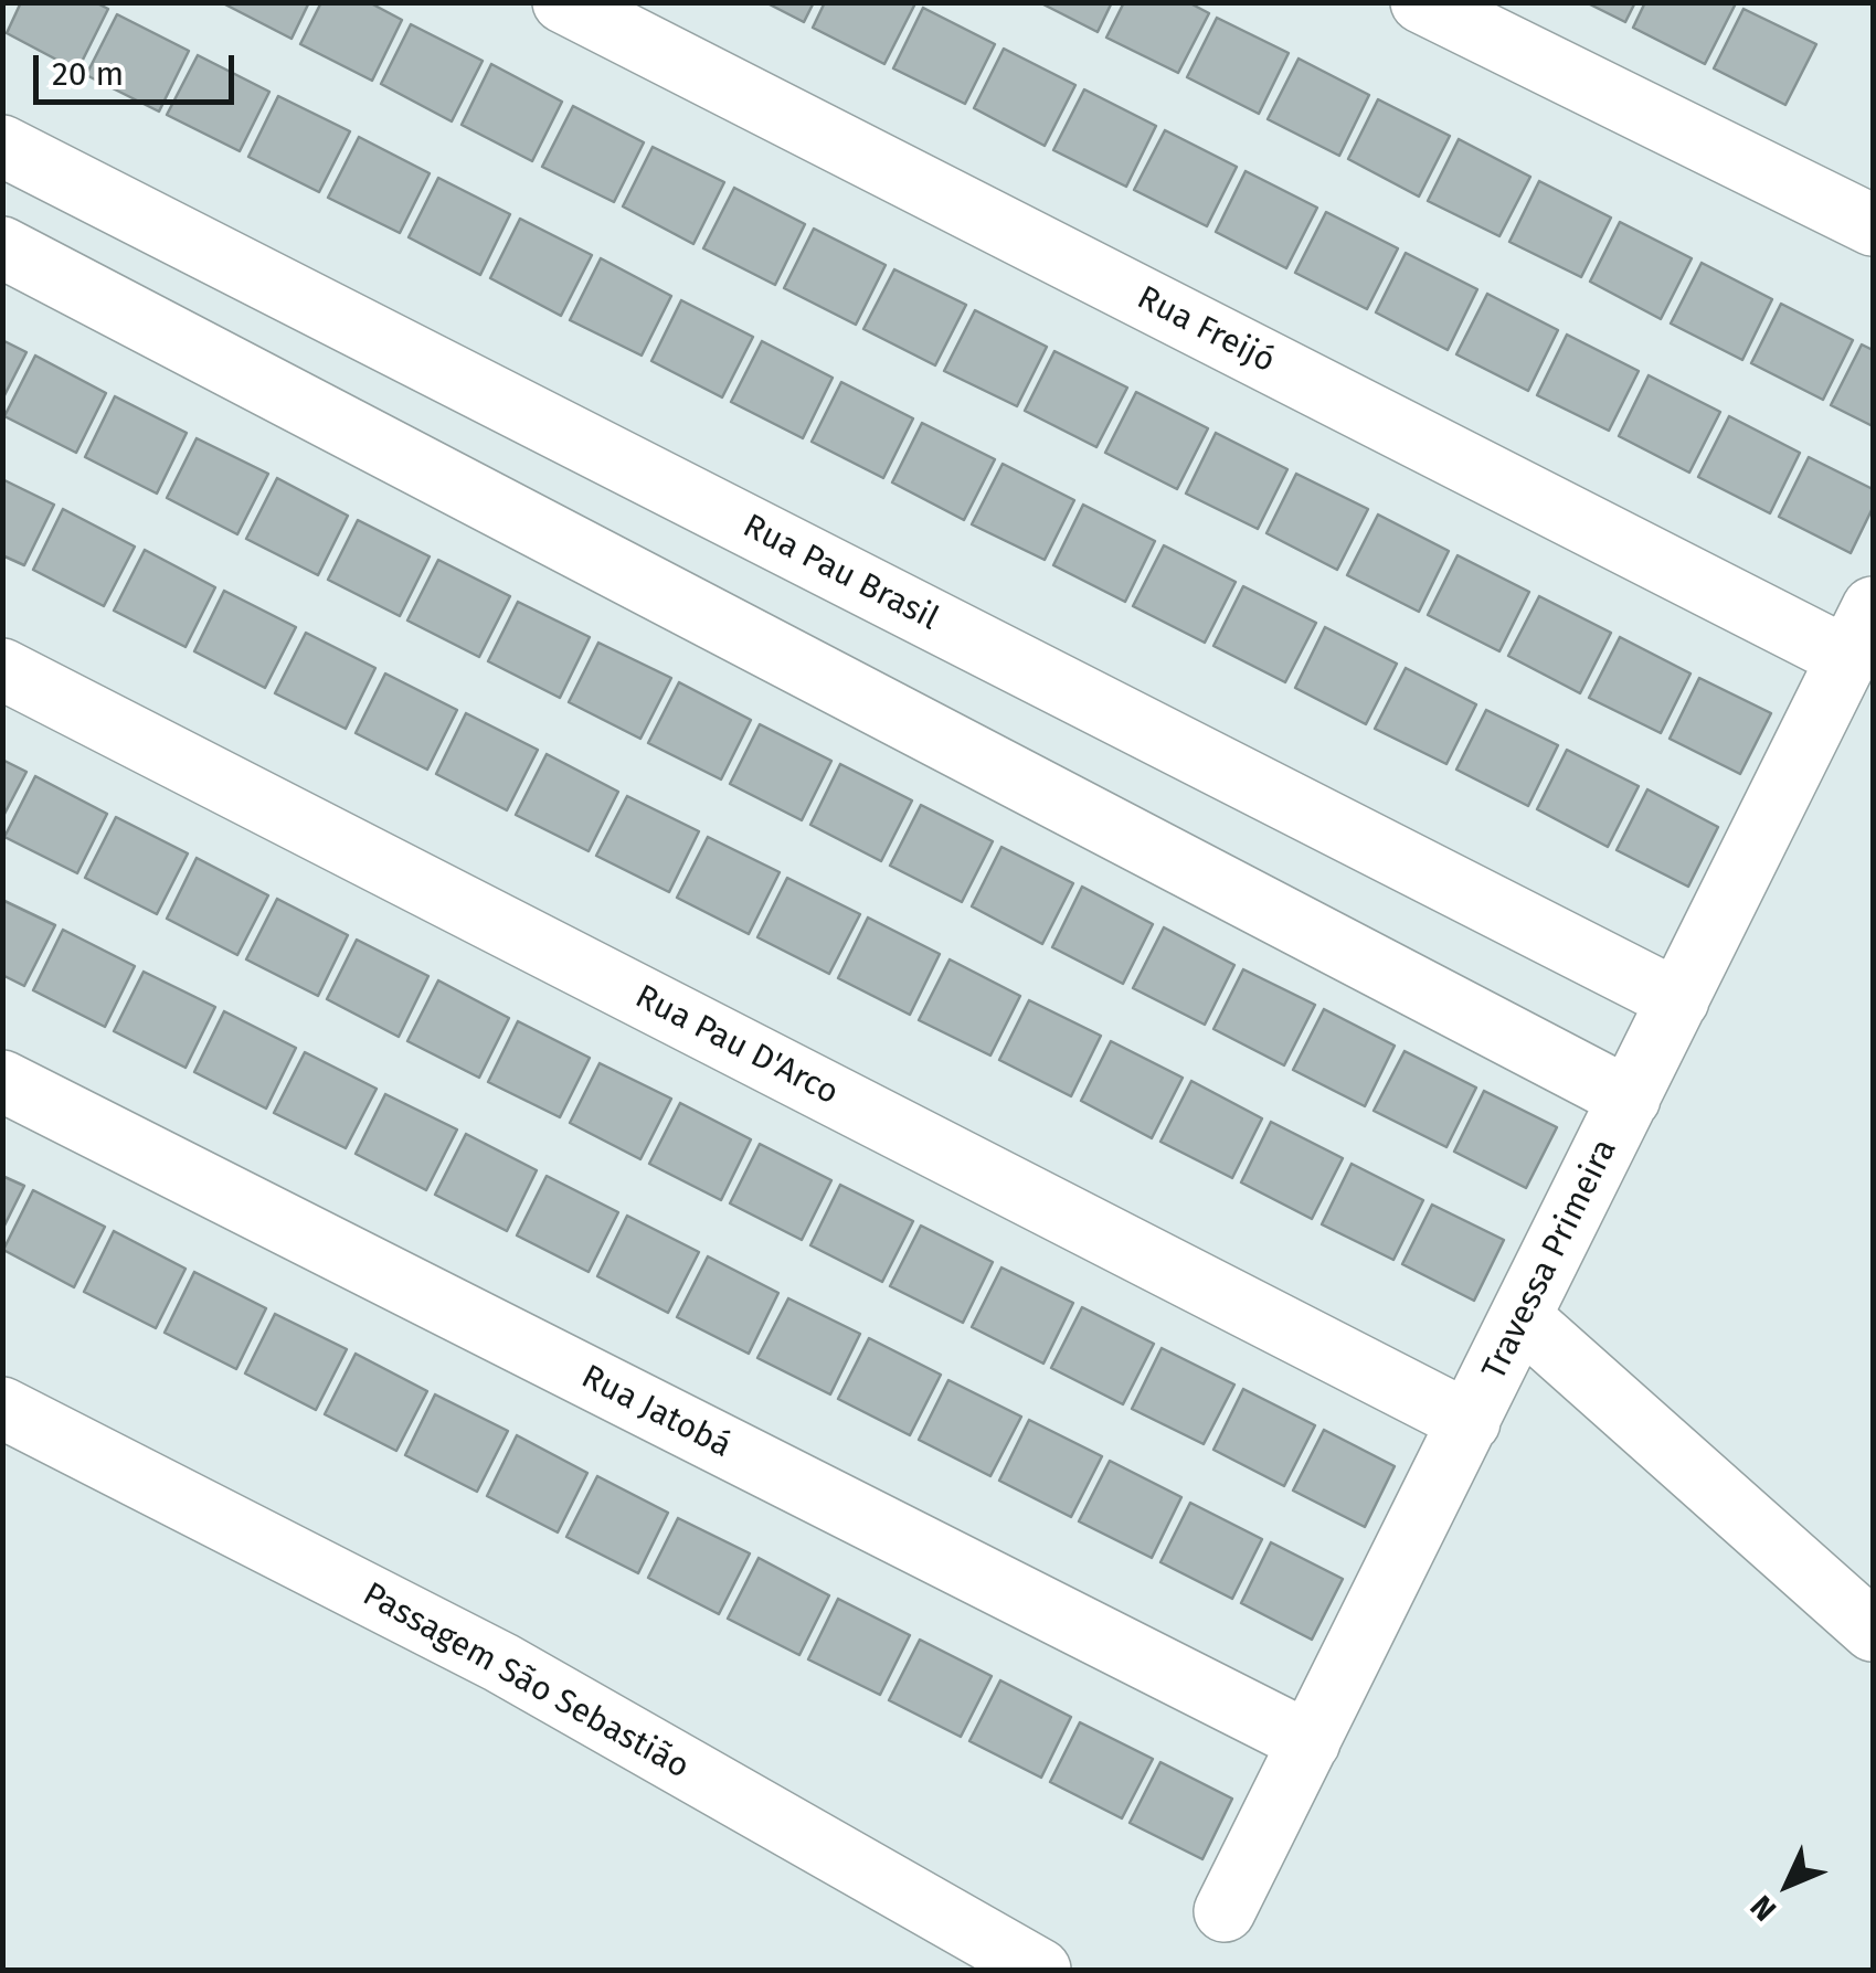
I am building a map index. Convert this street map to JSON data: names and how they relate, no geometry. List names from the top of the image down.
{
  "streets": {
    "street": [
      "Rua Freijó",
      "Rua Pau Brasil",
      "Rua Pau D'Arco",
      "Travessa Primeira",
      "Rua Jatobá",
      "Passagem São Sebastião"
    ]
  },
  "crossings": [
    ["Rua Freijó", "Travessa Primeira"],
    ["Rua Pau Brasil", "Travessa Primeira"],
    ["Rua Pau D'Arco", "Travessa Primeira"],
    ["Travessa Primeira", "Rua Jatobá"]
  ],
  "scale_bar": "20 m",
  "north": "bottom left"
}
